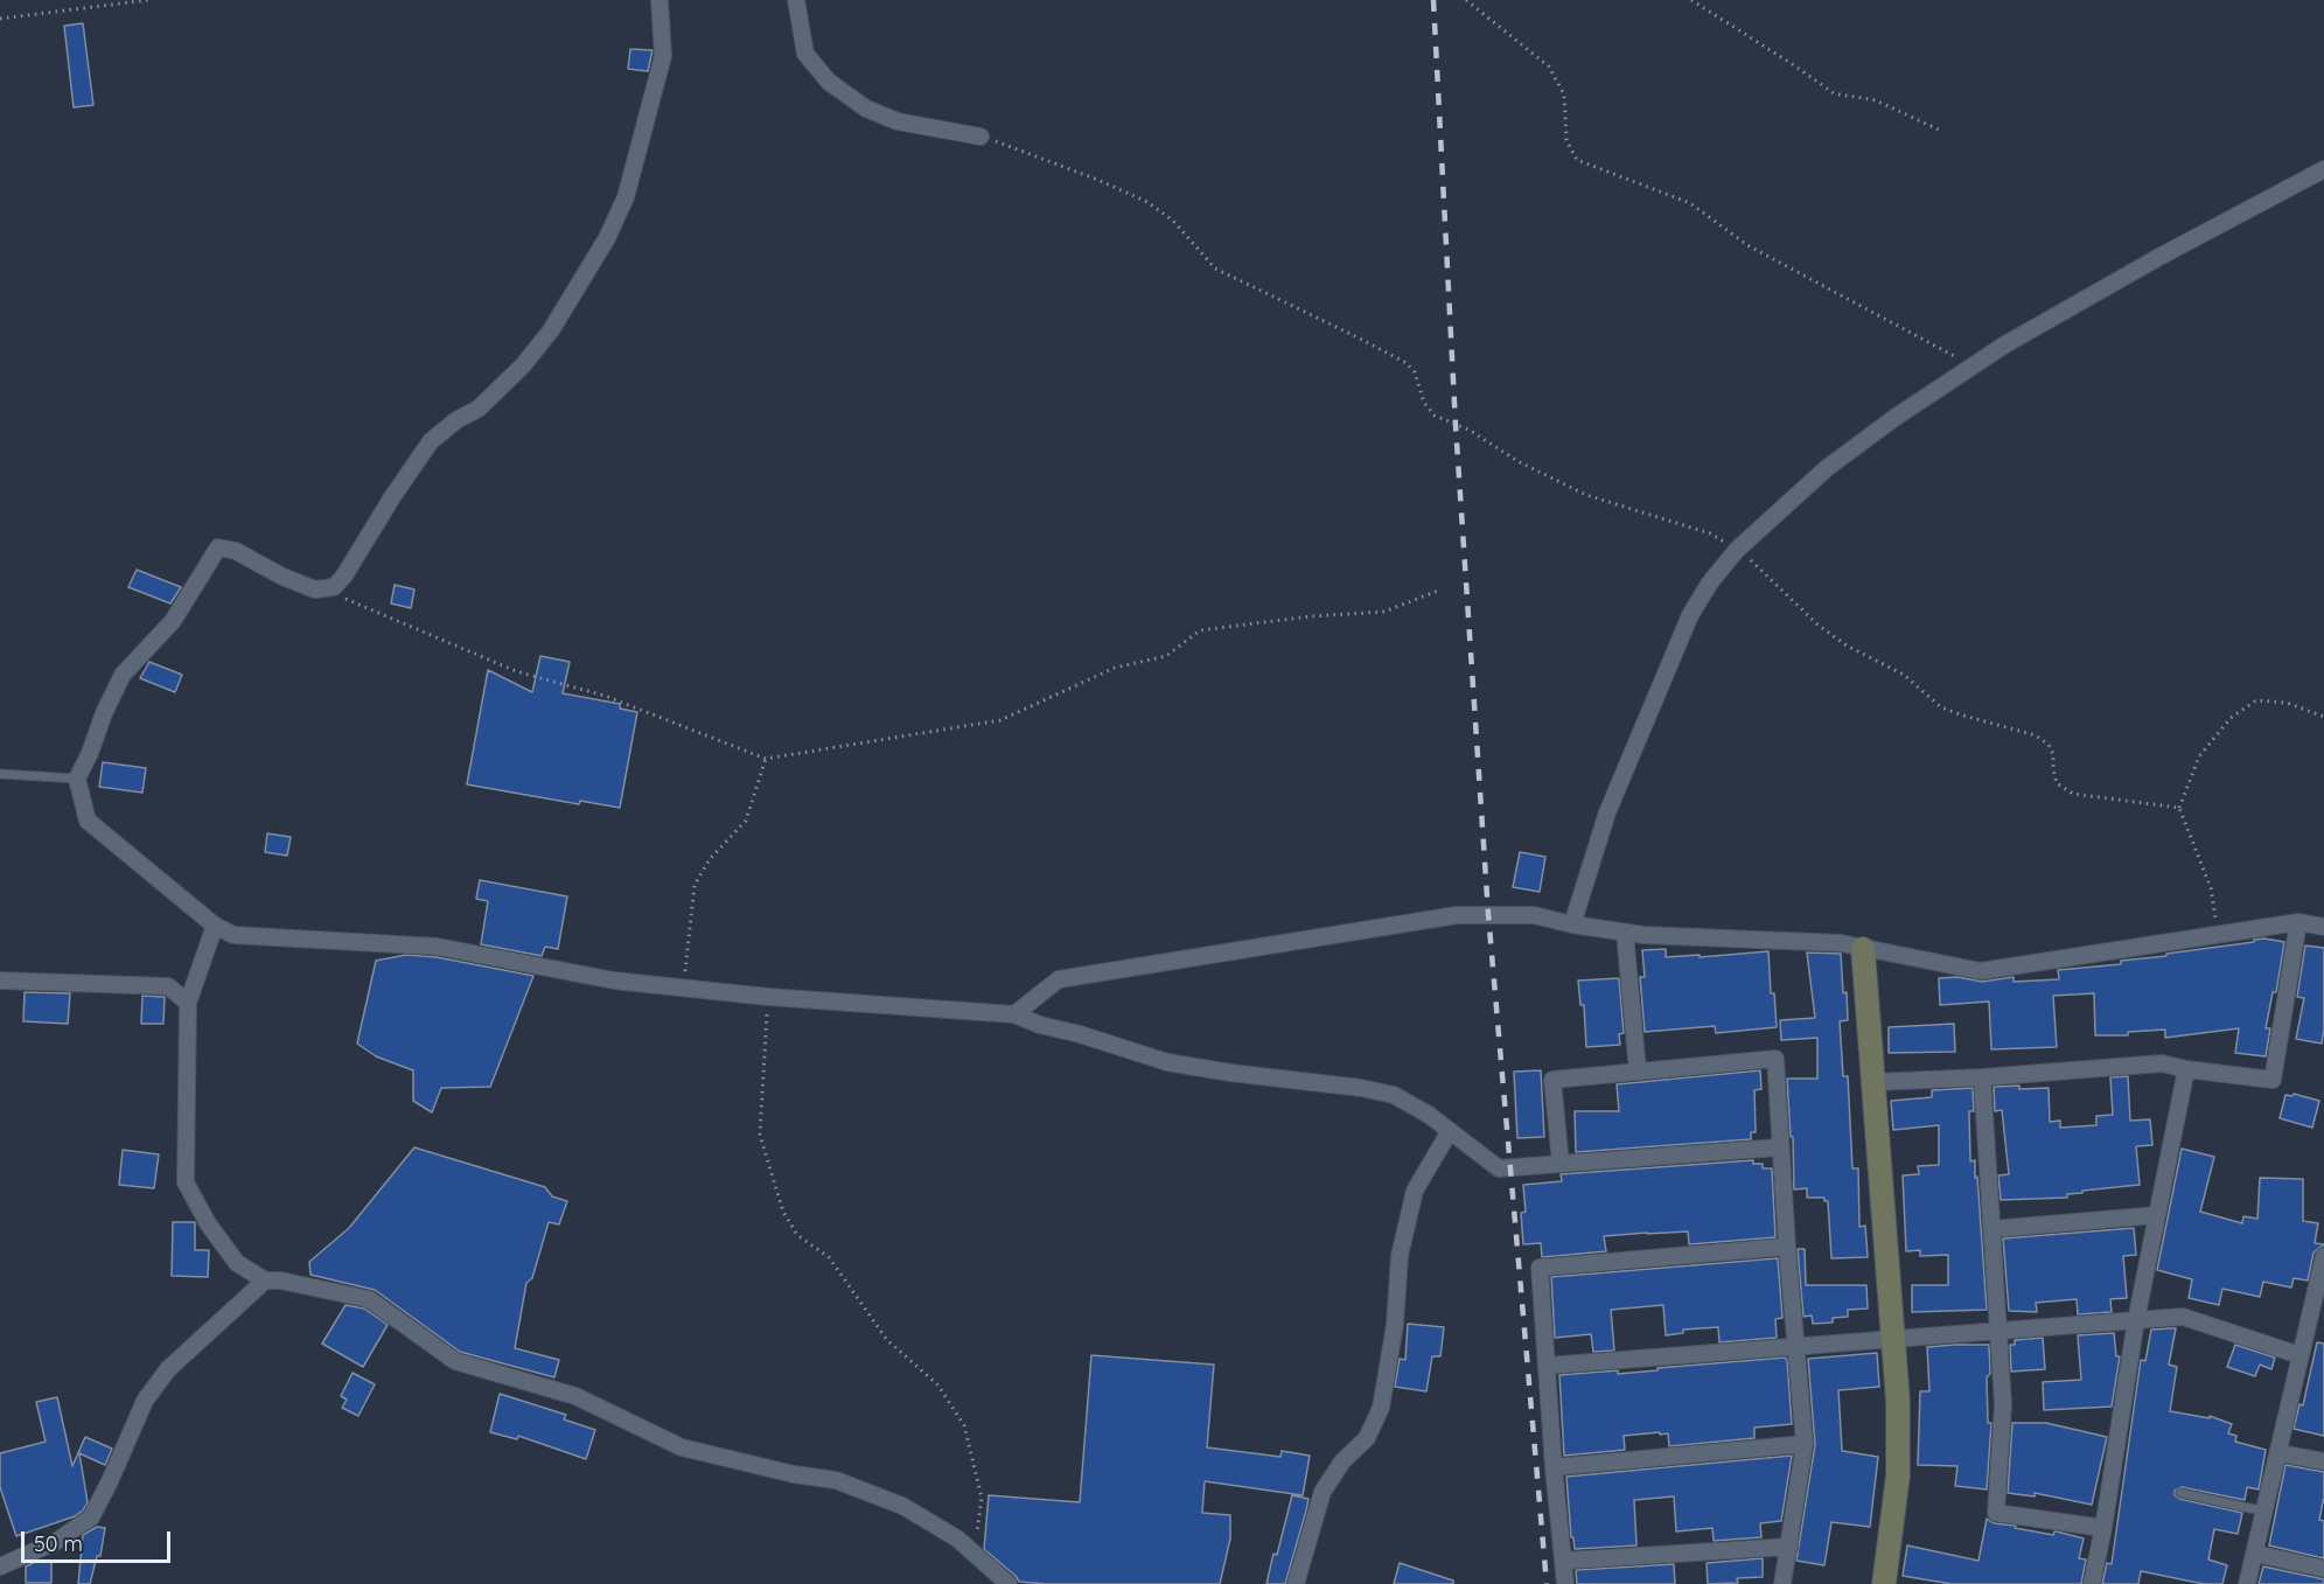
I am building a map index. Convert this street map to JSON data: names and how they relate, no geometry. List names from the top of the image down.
{
  "scale_bar": "50 m"
}
